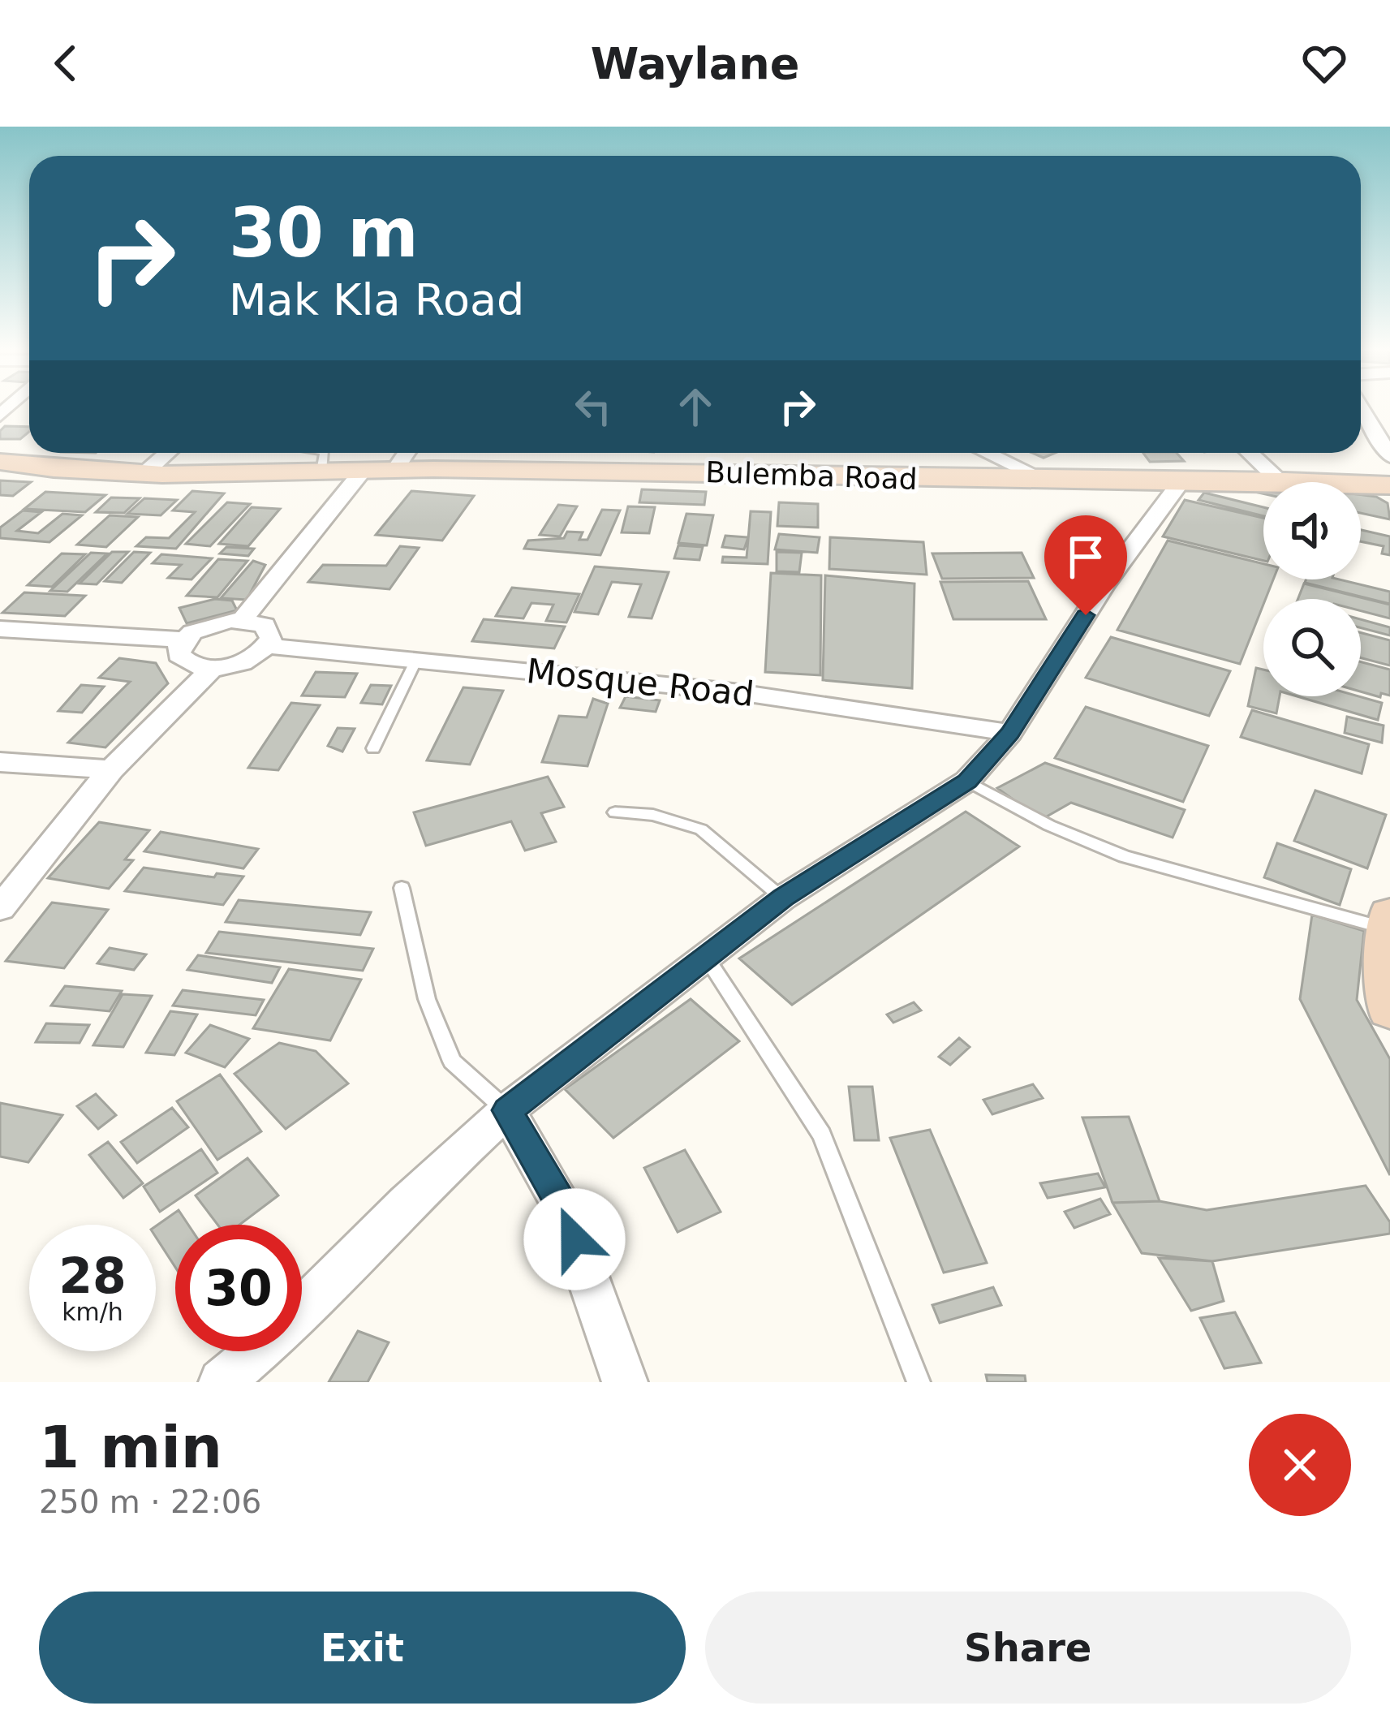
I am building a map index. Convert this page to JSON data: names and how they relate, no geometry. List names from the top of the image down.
{
  "streets": {
    "main road": ["Bulemba Road"],
    "street": ["Mosque Road"]
  },
  "page": {
    "header": "Waylane",
    "turn": ["30 m", "Mak Kla Road"],
    "speed": "28 km/h",
    "limit": "30",
    "heading": ["1 min", "250 m · 22:06"],
    "buttons": ["Exit", "Share"]
  }
}
